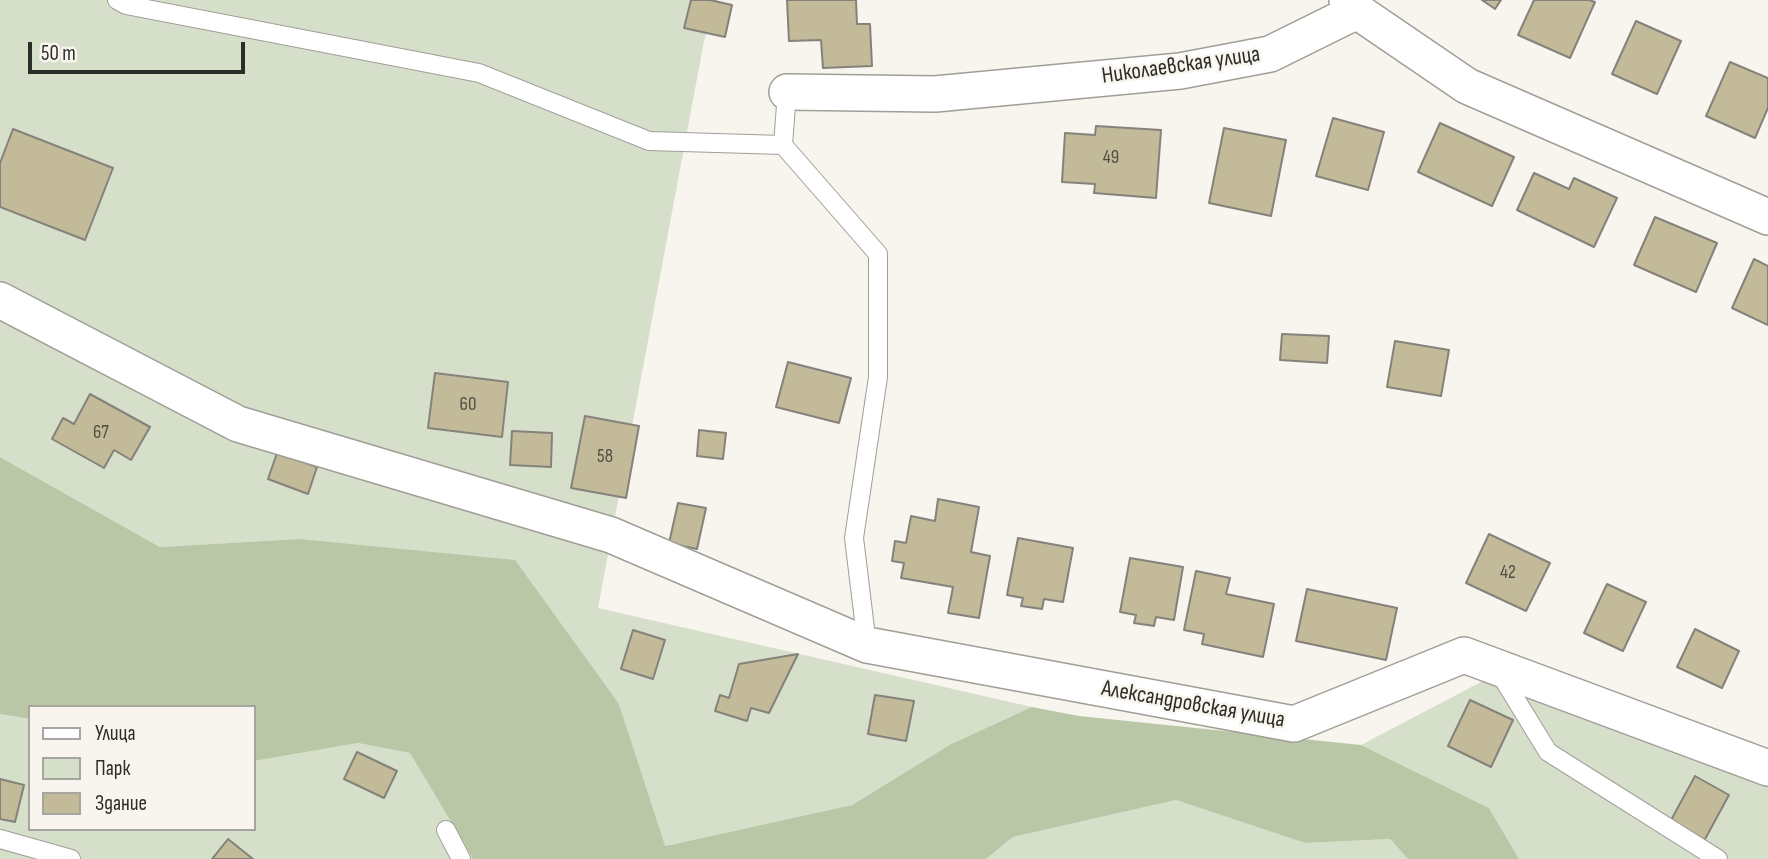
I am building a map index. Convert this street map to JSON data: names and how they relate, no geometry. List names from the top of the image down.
{
  "streets": {
    "street": ["Николаевская улица", "Александровская улица"]
  },
  "house_numbers": [
    "49",
    "60",
    "67",
    "58",
    "42"
  ],
  "legend": ["Улица", "Парк", "Здание"],
  "scale_bar": "50 m"
}
